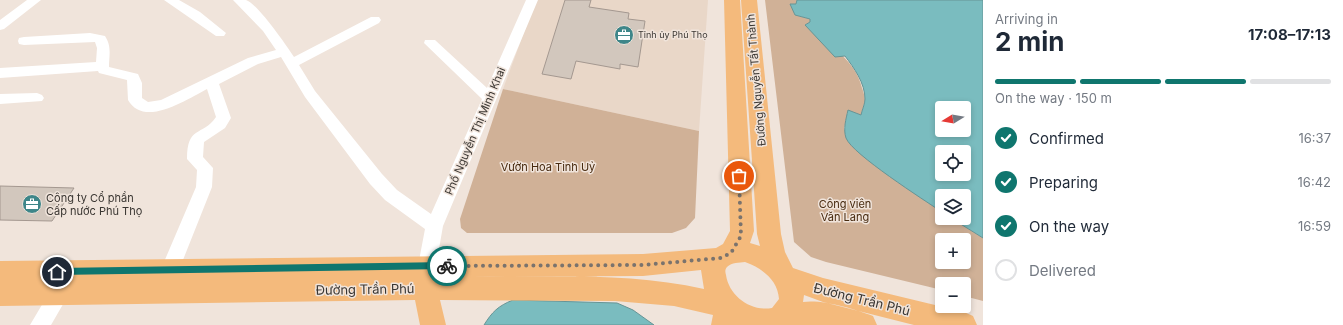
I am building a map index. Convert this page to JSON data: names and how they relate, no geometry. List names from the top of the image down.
{
  "streets": {
    "main road": ["Đường Nguyễn Tất Thành", "Đường Trần Phú"],
    "street": ["Phố Nguyễn Thị Minh Khai"]
  },
  "crossings": [
    ["Đường Nguyễn Tất Thành", "Đường Trần Phú"],
    ["Phố Nguyễn Thị Minh Khai", "Đường Trần Phú"]
  ],
  "parks": ["Vườn Hoa Tỉnh Uỷ", "Công viên Văn Lang"],
  "places": {
    "office": ["Tỉnh ủy Phú Thọ", "Công ty Cổ phần Cấp nước Phú Thọ"]
  },
  "north": "left",
  "page": {
    "heading": ["2 min", "Arriving in", "17:08–17:13"],
    "bar": "On the way · 150 m",
    "map_buttons": ["+", "−"],
    "list": [
      ["Confirmed", "16:37"],
      ["Preparing", "16:42"],
      ["On the way", "16:59"],
      "Delivered"
    ]
  }
}
